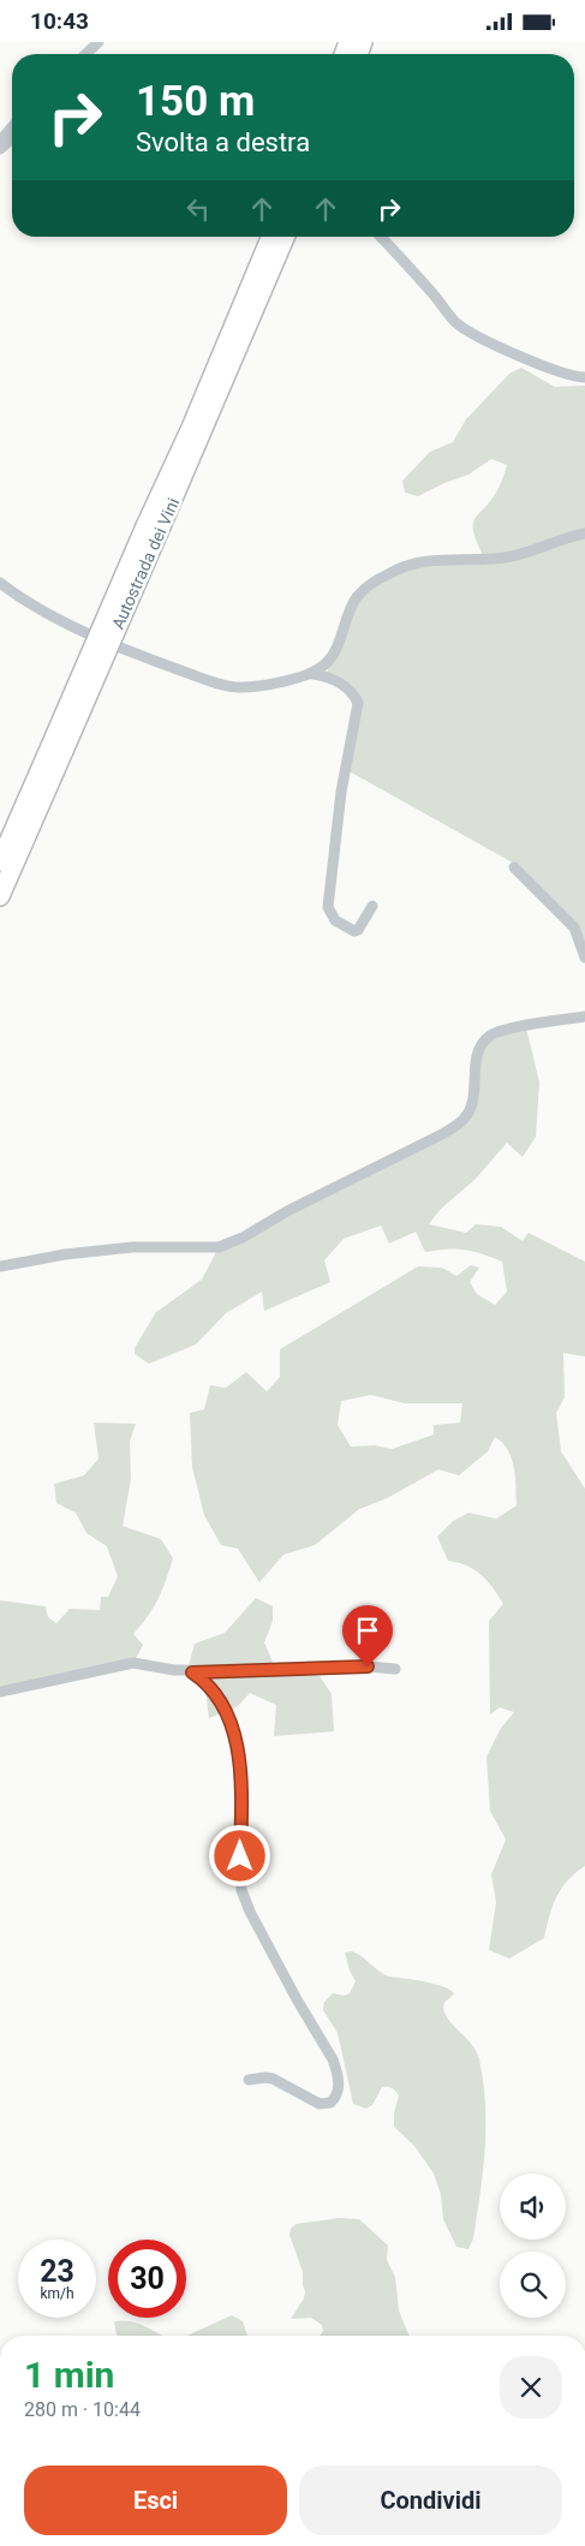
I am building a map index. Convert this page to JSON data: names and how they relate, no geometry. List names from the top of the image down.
{
  "streets": {
    "highway": ["Autostrada dei Vini"]
  },
  "page": {
    "status": "10:43",
    "turn": ["150 m", "Svolta a destra"],
    "speed": "23 km/h",
    "limit": "30",
    "heading": ["1 min", "280 m · 10:44"],
    "buttons": ["Esci", "Condividi"]
  }
}
